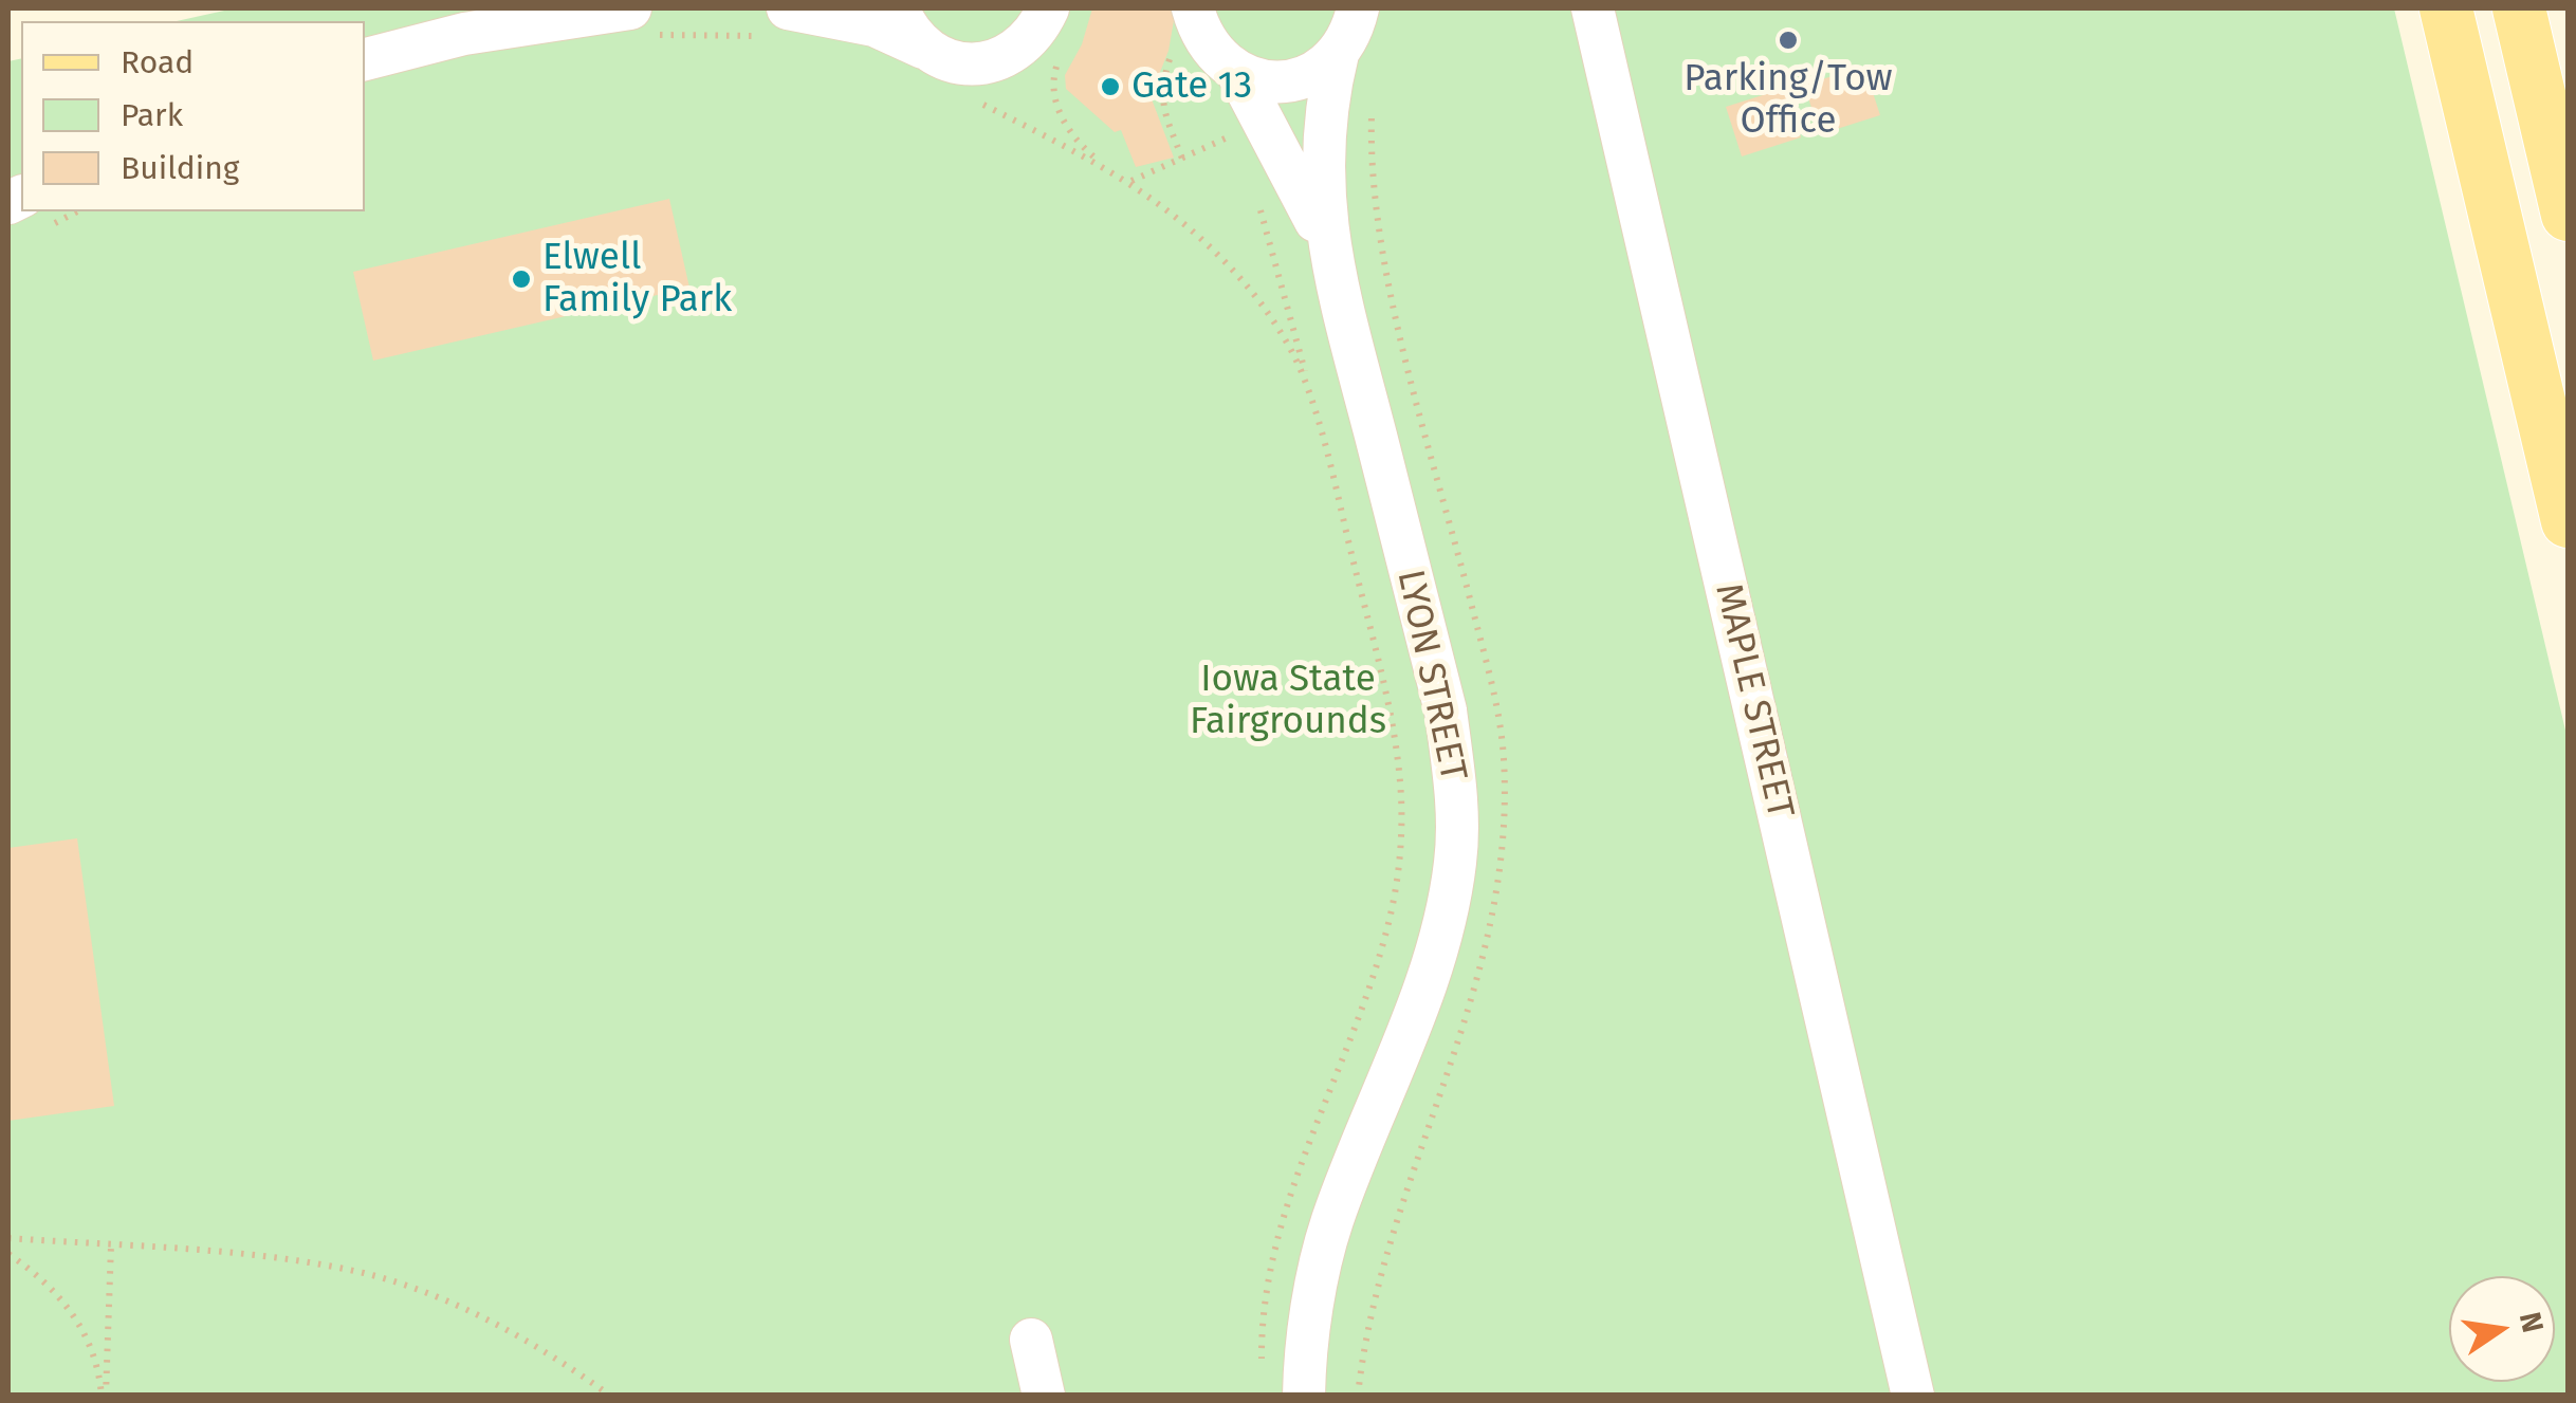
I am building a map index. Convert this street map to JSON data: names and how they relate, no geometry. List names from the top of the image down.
{
  "streets": {
    "lane": ["LYON STREET", "MAPLE STREET"]
  },
  "parks": ["Iowa State Fairgrounds"],
  "places": ["Parking/Tow Office", "Gate 13", "Elwell Family Park"],
  "legend": ["Road", "Park", "Building"],
  "north": "right"
}
